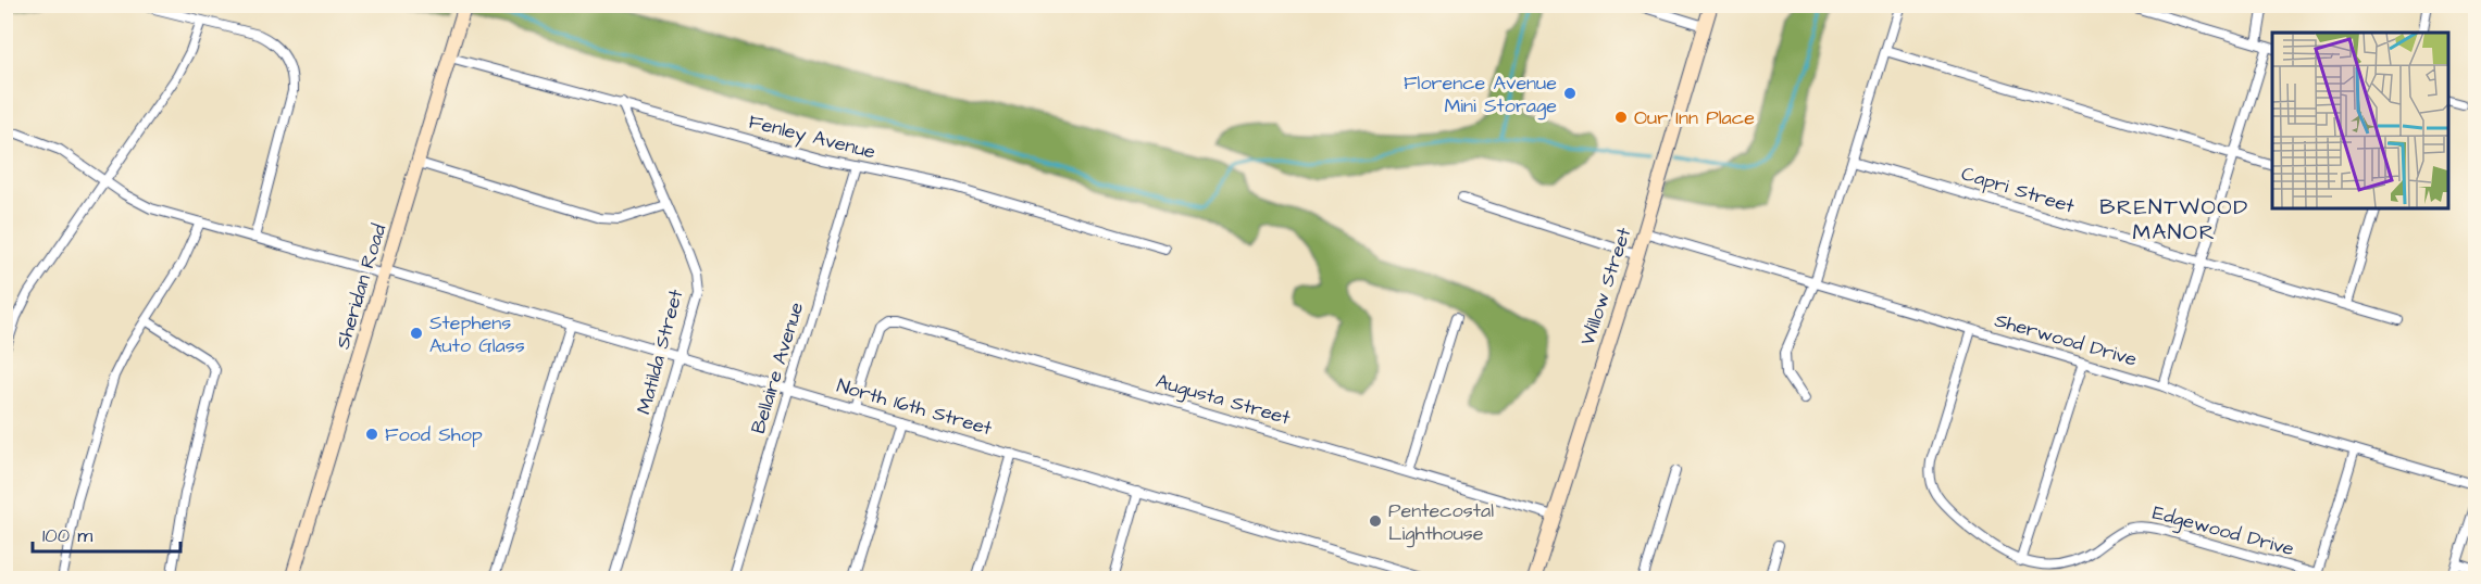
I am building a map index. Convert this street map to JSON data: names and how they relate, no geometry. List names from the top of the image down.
{
  "streets": {
    "street": [
      "Fenley Avenue",
      "Capri Street",
      "Sheridan Road",
      "Willow Street",
      "Sherwood Drive",
      "Matilda Street",
      "Bellaire Avenue",
      "Augusta Street",
      "North 16th Street",
      "Edgewood Drive"
    ]
  },
  "crossings": [
    ["Fenley Avenue", "Sheridan Road"],
    ["Fenley Avenue", "Matilda Street"],
    ["Fenley Avenue", "Bellaire Avenue"],
    ["Sheridan Road", "North 16th Street"],
    ["Willow Street", "Sherwood Drive"],
    ["Willow Street", "Augusta Street"],
    ["Sherwood Drive", "Edgewood Drive"],
    ["Matilda Street", "North 16th Street"],
    ["Bellaire Avenue", "North 16th Street"],
    ["Augusta Street", "North 16th Street"]
  ],
  "districts": ["BRENTWOOD MANOR"],
  "places": [
    "Florence Avenue Mini Storage",
    "Our Inn Place",
    "Stephens Auto Glass",
    "Food Shop",
    "Pentecostal Lighthouse"
  ],
  "scale_bar": "100 m"
}
